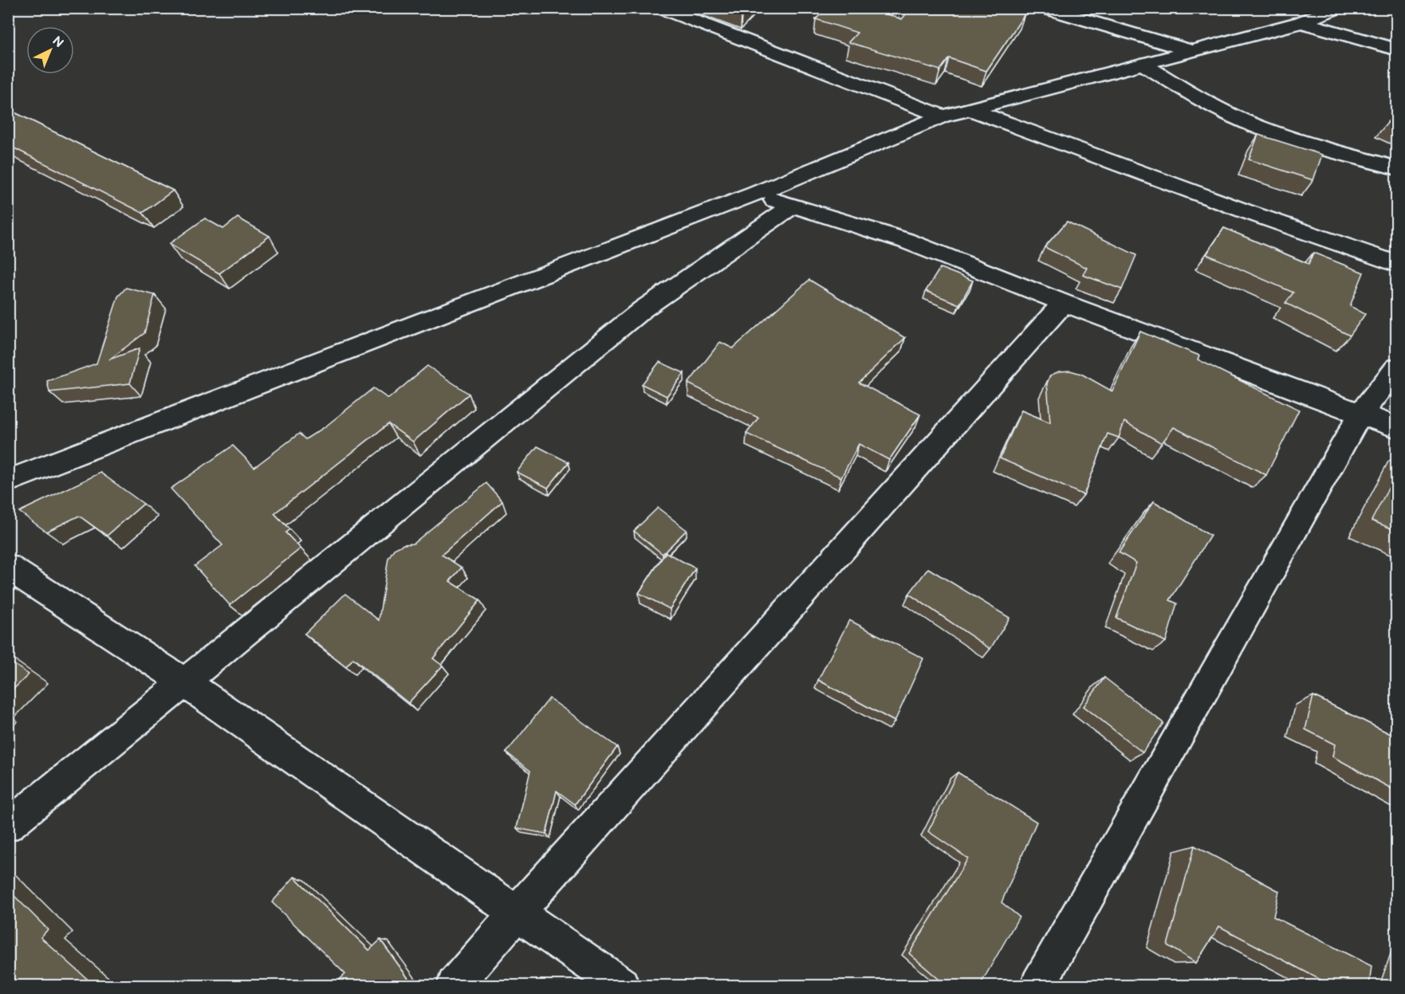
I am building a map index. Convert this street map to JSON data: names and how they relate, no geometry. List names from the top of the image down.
{
  "north": "top right"
}
